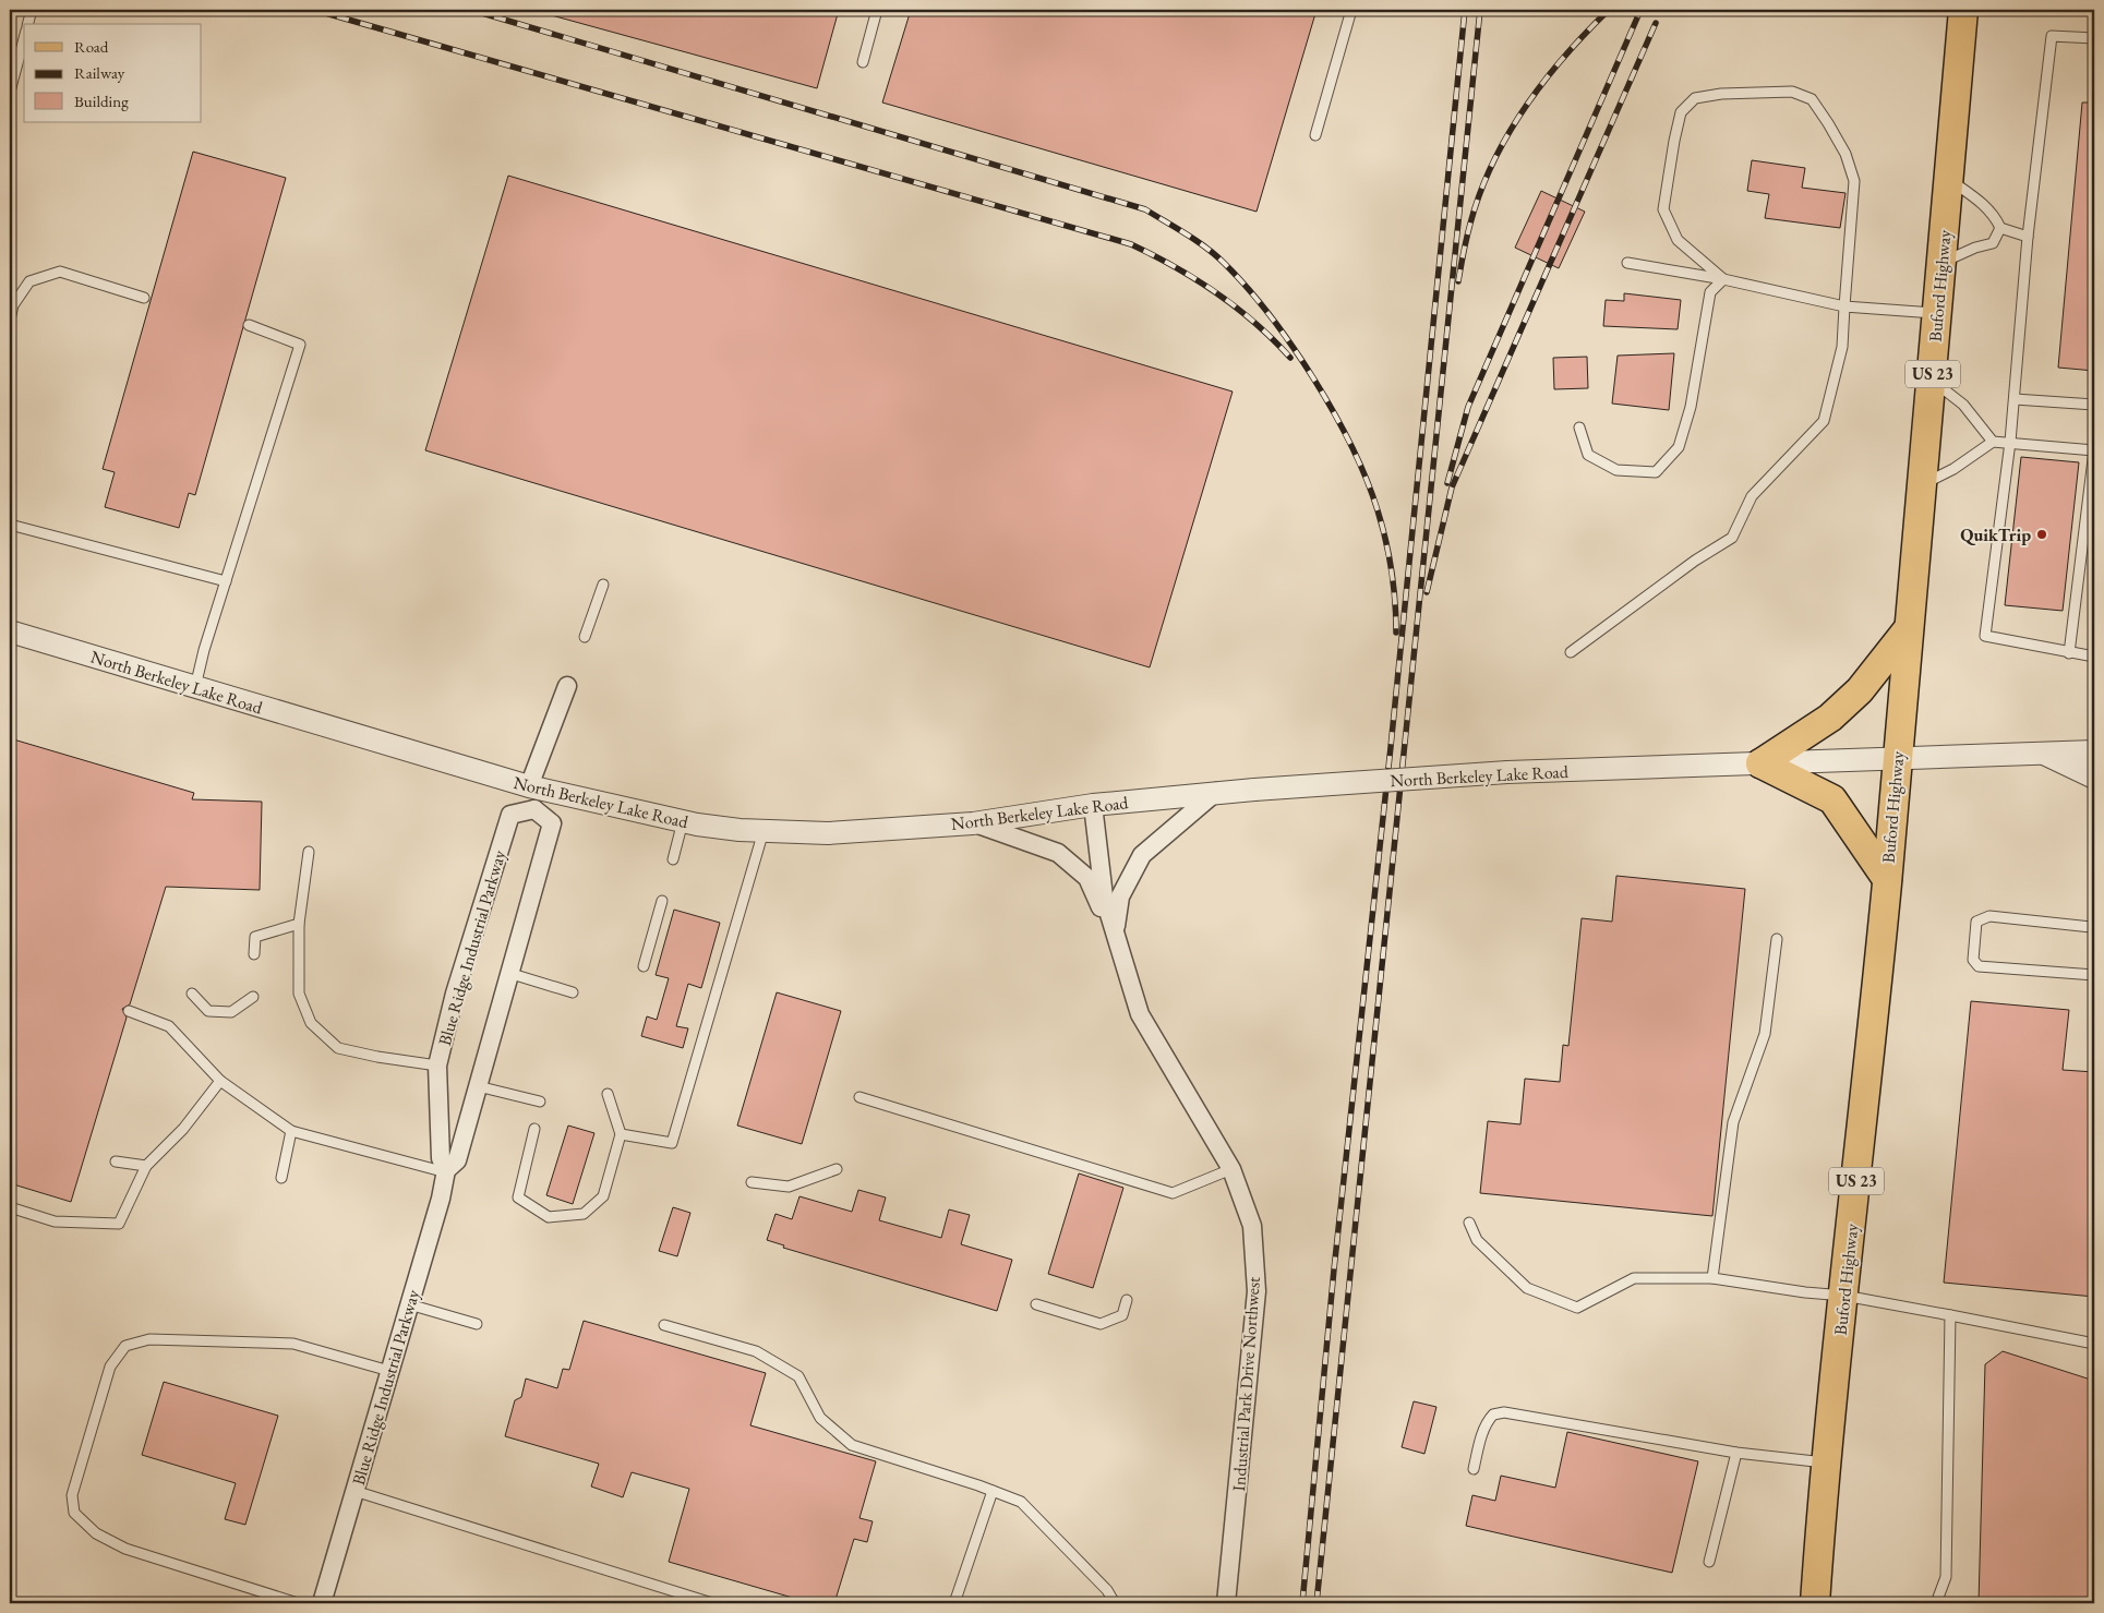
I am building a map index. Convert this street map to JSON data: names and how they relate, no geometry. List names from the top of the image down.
{
  "streets": {
    "main road": ["Buford Highway", "US 23"],
    "street": ["North Berkeley Lake Road", "Blue Ridge Industrial Parkway", "Industrial Park Drive Northwest"]
  },
  "crossings": [
    ["Buford Highway", "North Berkeley Lake Road"],
    ["North Berkeley Lake Road", "Blue Ridge Industrial Parkway"],
    ["North Berkeley Lake Road", "Industrial Park Drive Northwest"]
  ],
  "places": ["QuikTrip"],
  "legend": ["Road", "Railway", "Building"]
}
